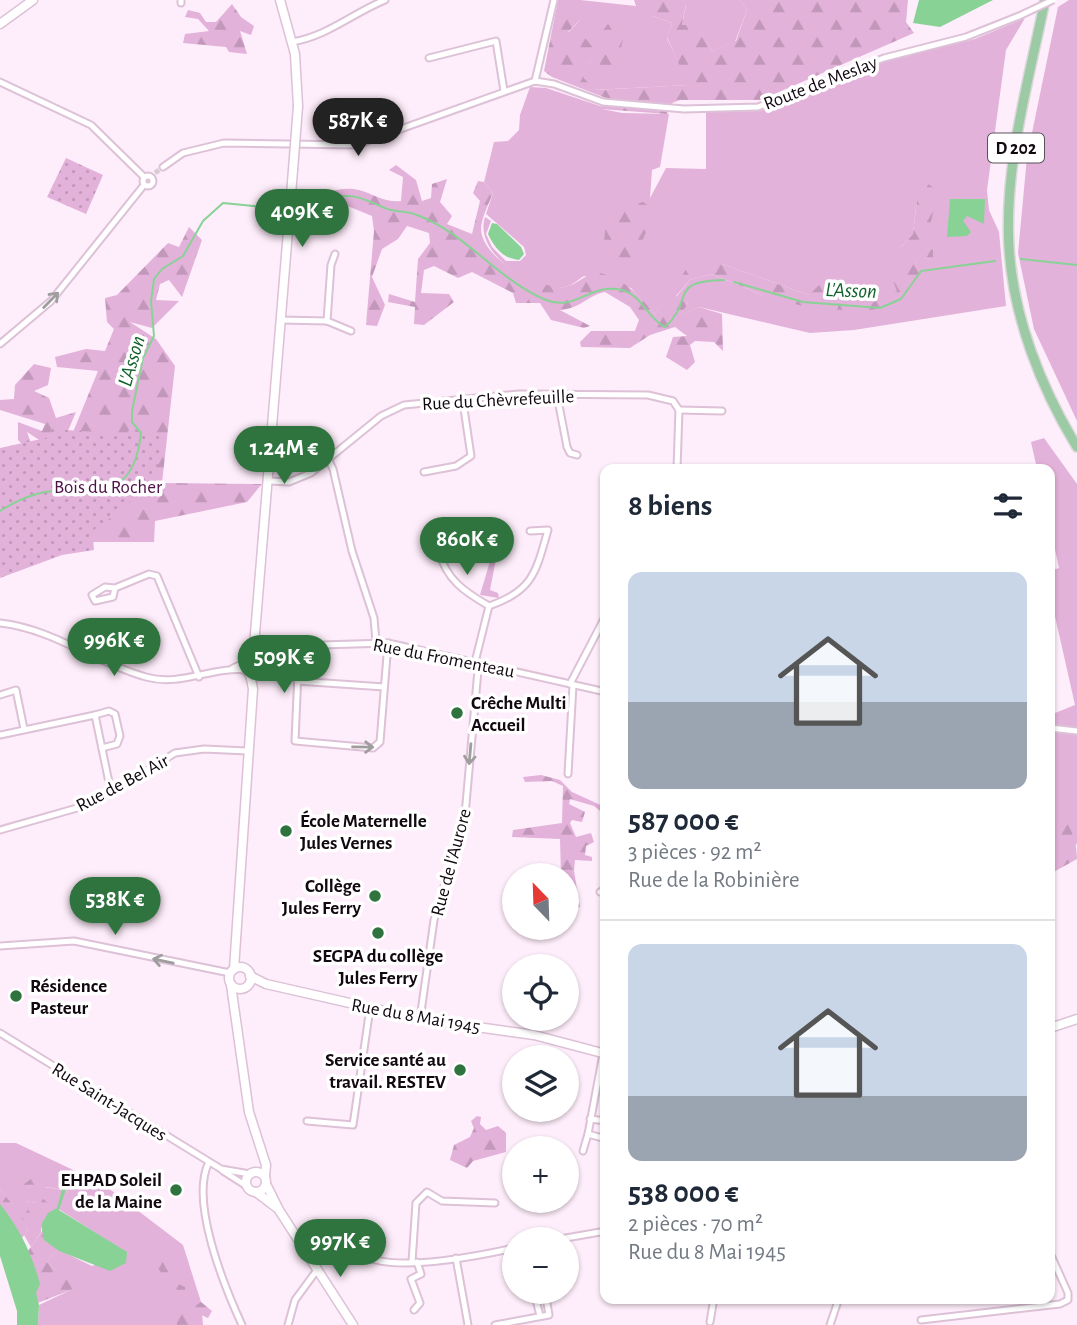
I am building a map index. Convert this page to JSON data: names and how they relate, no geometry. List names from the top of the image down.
{
  "streets": {
    "main road": ["D 202", "Rue du 8 Mai 1945"],
    "street": [
      "Route de Meslay",
      "Rue du Chèvrefeuille",
      "Rue du Fromenteau",
      "Rue de Bel Air",
      "Rue de l'Aurore",
      "Rue Saint-Jacques"
    ]
  },
  "crossings": [
    ["Rue du Fromenteau", "Rue de l'Aurore"],
    ["Rue de l'Aurore", "Rue du 8 Mai 1945"]
  ],
  "one_way": ["Rue de l'Aurore"],
  "water": ["L'Asson"],
  "parks": ["Bois du Rocher"],
  "places": [
    "Crêche Multi Accueil",
    "École Maternelle Jules Vernes",
    "Collège Jules Ferry",
    "SEGPA du collège Jules Ferry",
    "Résidence Pasteur",
    "Service santé au travail. RESTEV",
    "EHPAD Soleil de la Maine"
  ],
  "north": "top left",
  "page": {
    "price": [
      "587K €",
      "409K €",
      "1.24M €",
      "860K €",
      "996K €",
      "509K €",
      "538K €",
      "997K €"
    ],
    "heading": "8 biens",
    "list": [
      {
        "name": "587 000 €",
        "note": "3 pièces · 92 m² · Rue de la Robinière"
      },
      {
        "name": "538 000 €",
        "note": "2 pièces · 70 m² · Rue du 8 Mai 1945"
      }
    ],
    "map_buttons": ["+", "−"]
  }
}
